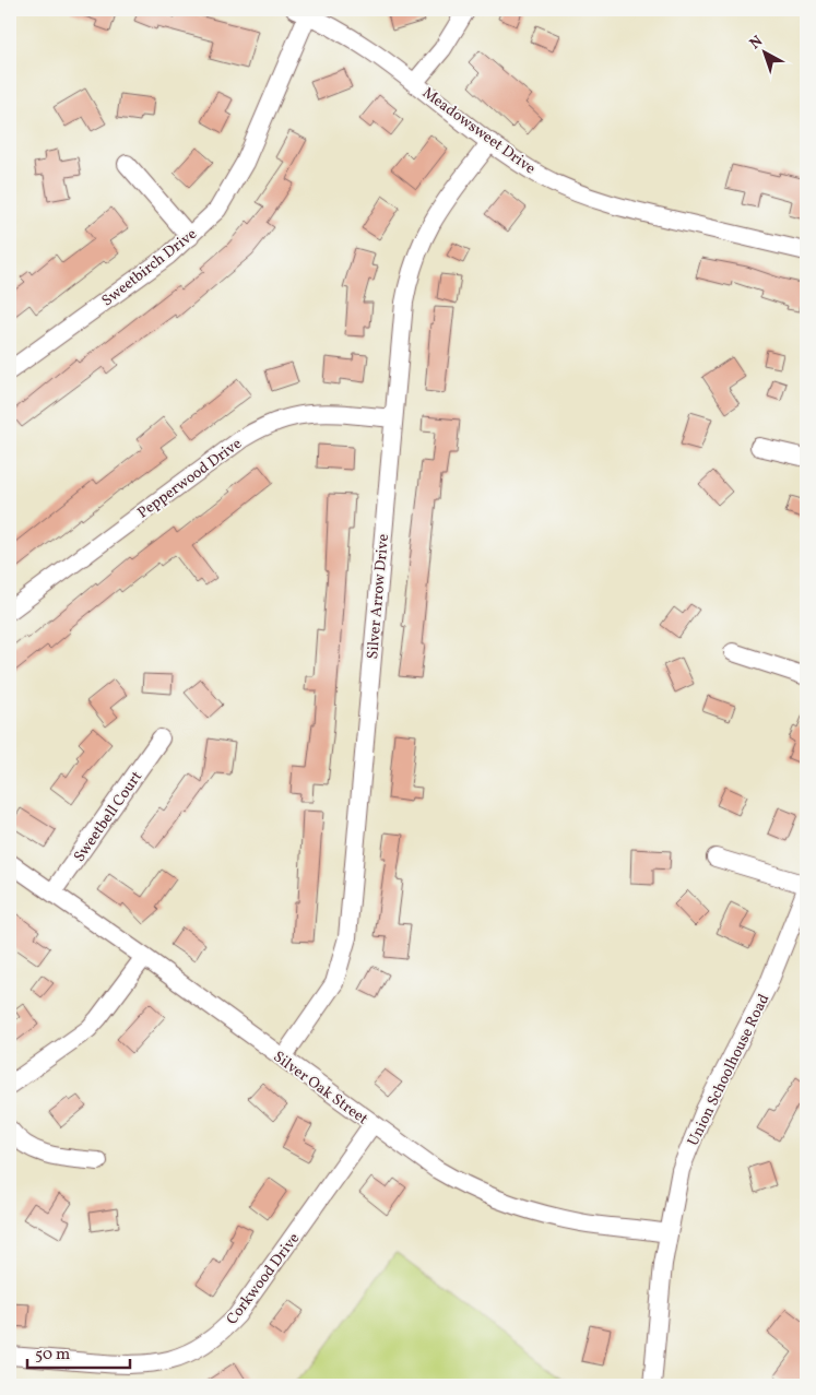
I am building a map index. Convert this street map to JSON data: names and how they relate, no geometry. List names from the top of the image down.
{
  "streets": {
    "street": [
      "Meadowsweet Drive",
      "Sweetbirch Drive",
      "Pepperwood Drive",
      "Silver Arrow Drive",
      "Sweetbell Court",
      "Union Schoolhouse Road",
      "Silver Oak Street",
      "Corkwood Drive"
    ]
  },
  "crossings": [
    ["Meadowsweet Drive", "Sweetbirch Drive"],
    ["Meadowsweet Drive", "Silver Arrow Drive"],
    ["Pepperwood Drive", "Silver Arrow Drive"],
    ["Silver Arrow Drive", "Silver Oak Street"],
    ["Sweetbell Court", "Silver Oak Street"],
    ["Union Schoolhouse Road", "Silver Oak Street"],
    ["Silver Oak Street", "Corkwood Drive"]
  ],
  "scale_bar": "50 m",
  "north": "top left"
}
